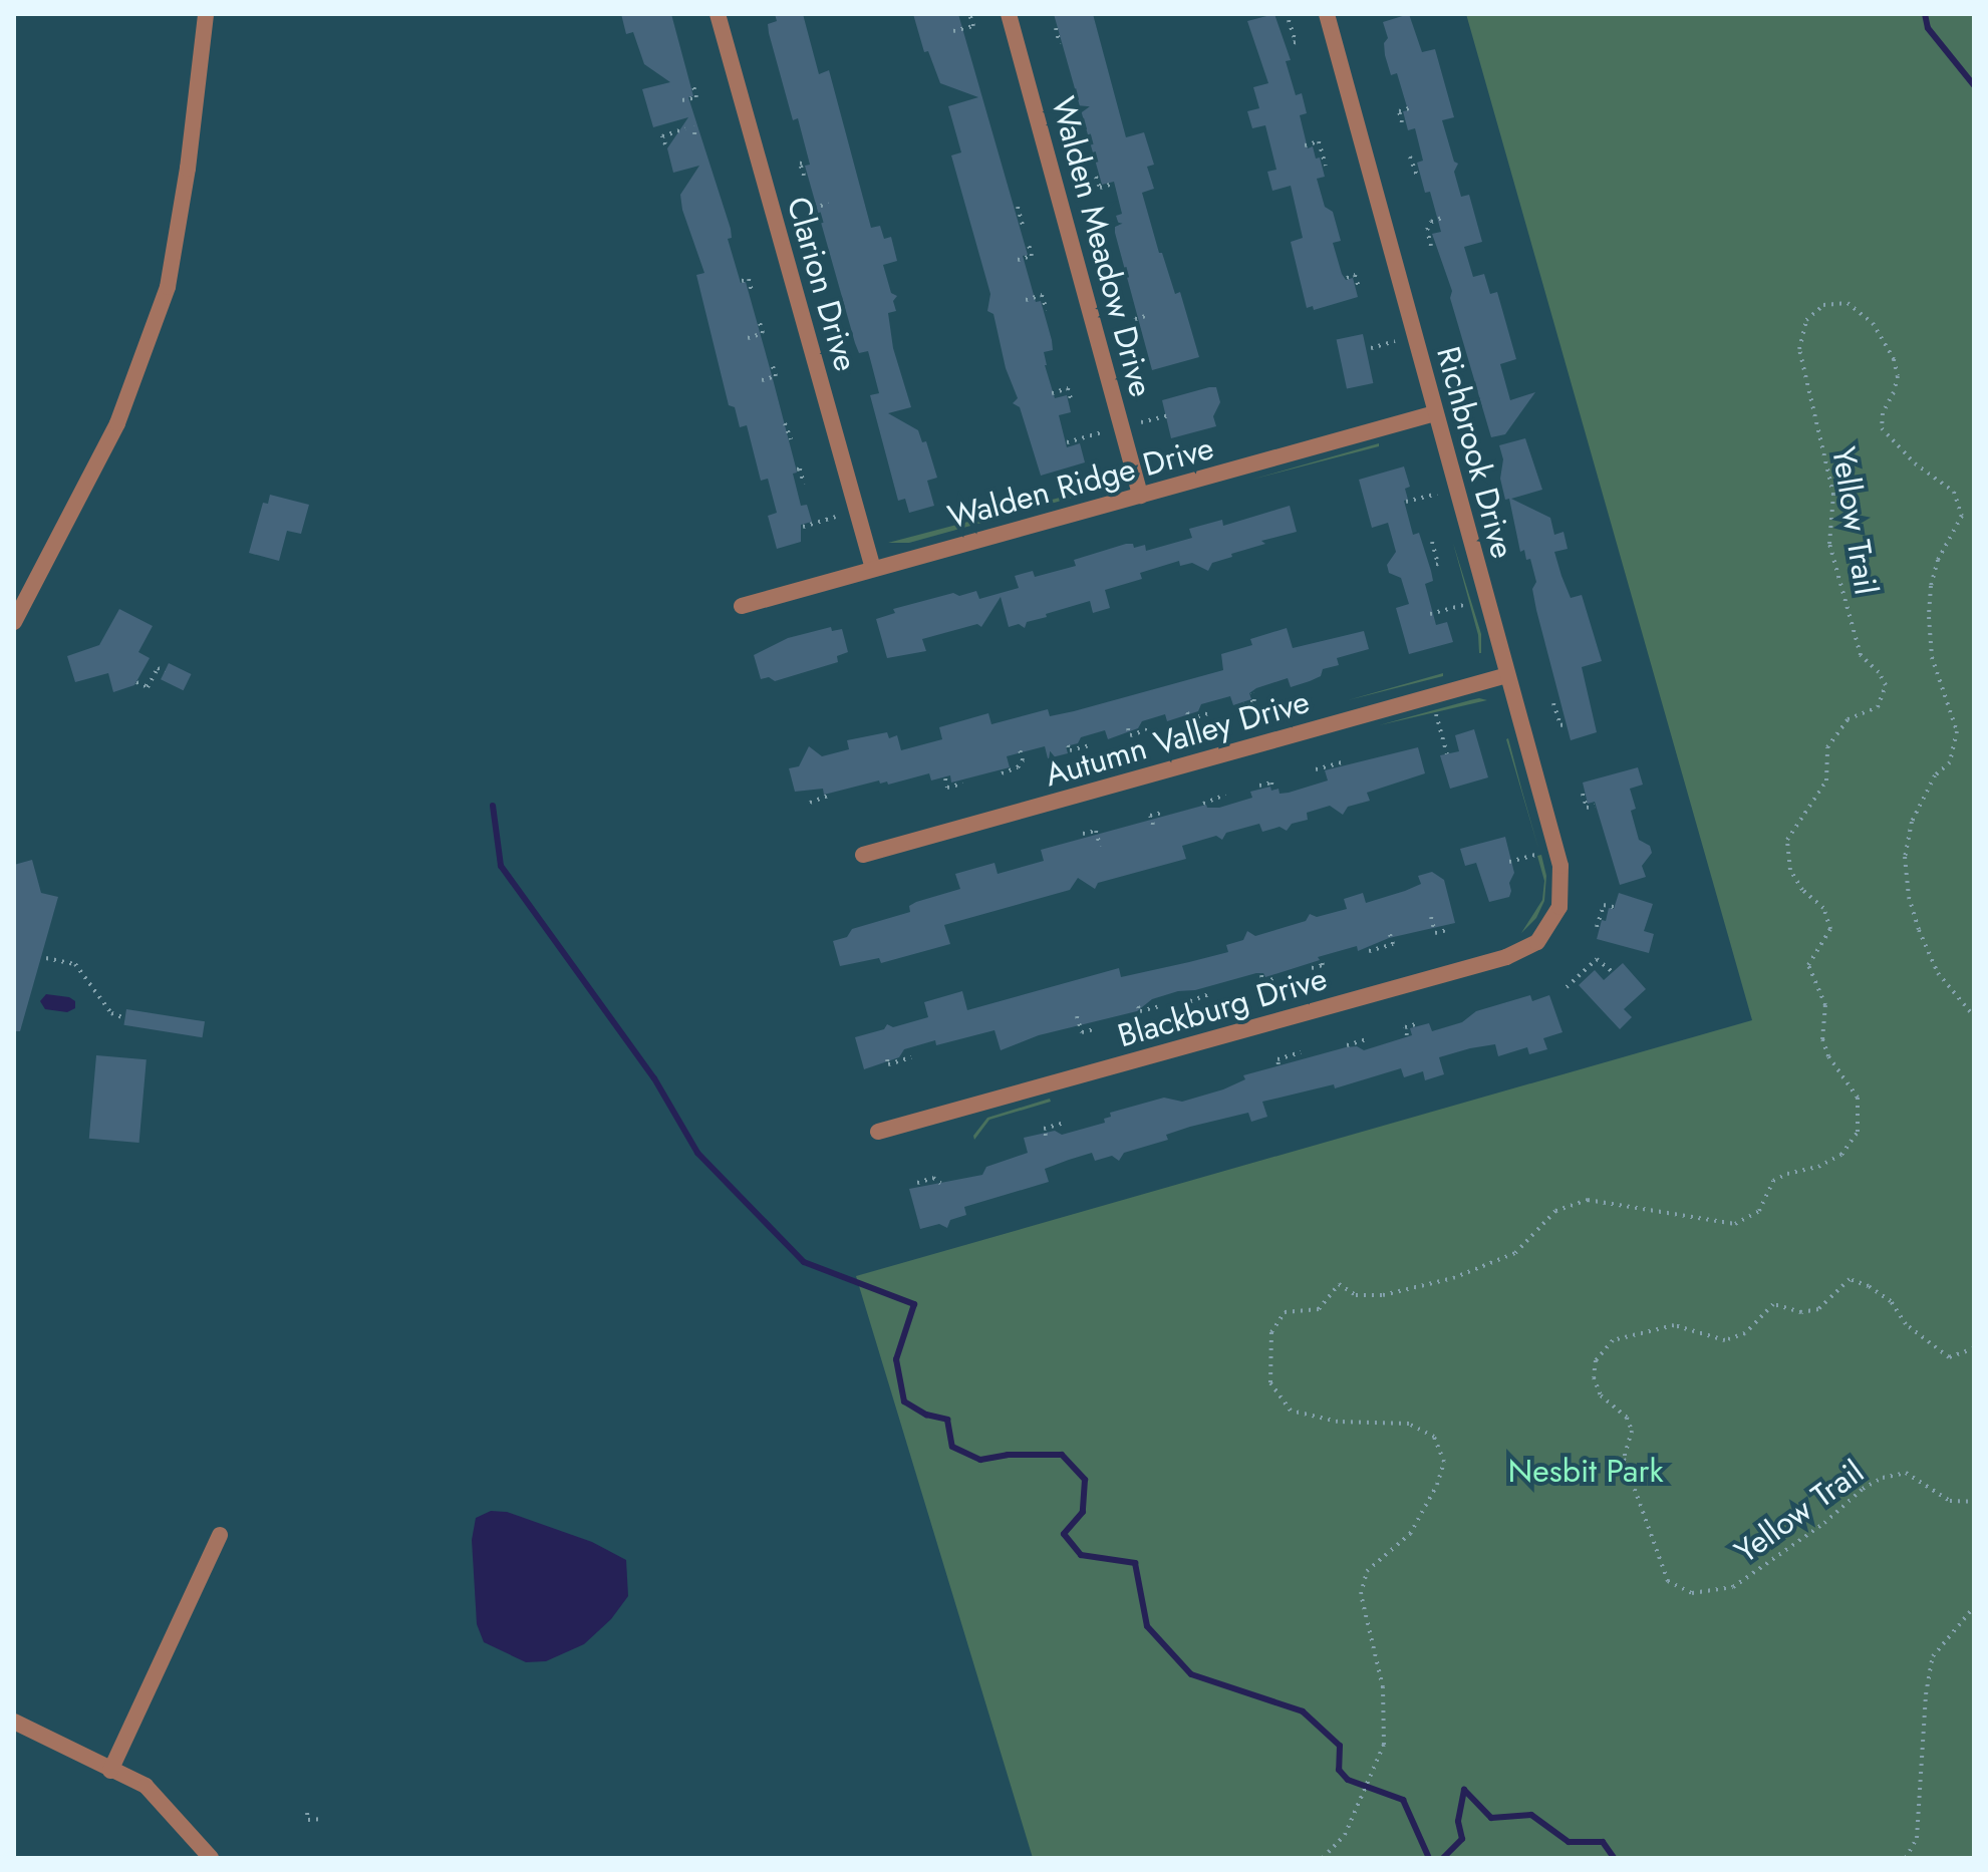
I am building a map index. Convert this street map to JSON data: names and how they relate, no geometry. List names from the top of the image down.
{
  "streets": {
    "street": [
      "Walden Meadow Drive",
      "Clarion Drive",
      "Richbrook Drive",
      "Walden Ridge Drive",
      "Autumn Valley Drive",
      "Blackburg Drive"
    ],
    "path": ["Yellow Trail"]
  },
  "crossings": [
    ["Walden Meadow Drive", "Walden Ridge Drive"],
    ["Clarion Drive", "Walden Ridge Drive"],
    ["Richbrook Drive", "Walden Ridge Drive"],
    ["Richbrook Drive", "Autumn Valley Drive"],
    ["Richbrook Drive", "Blackburg Drive"]
  ],
  "parks": ["Nesbit Park"]
}
